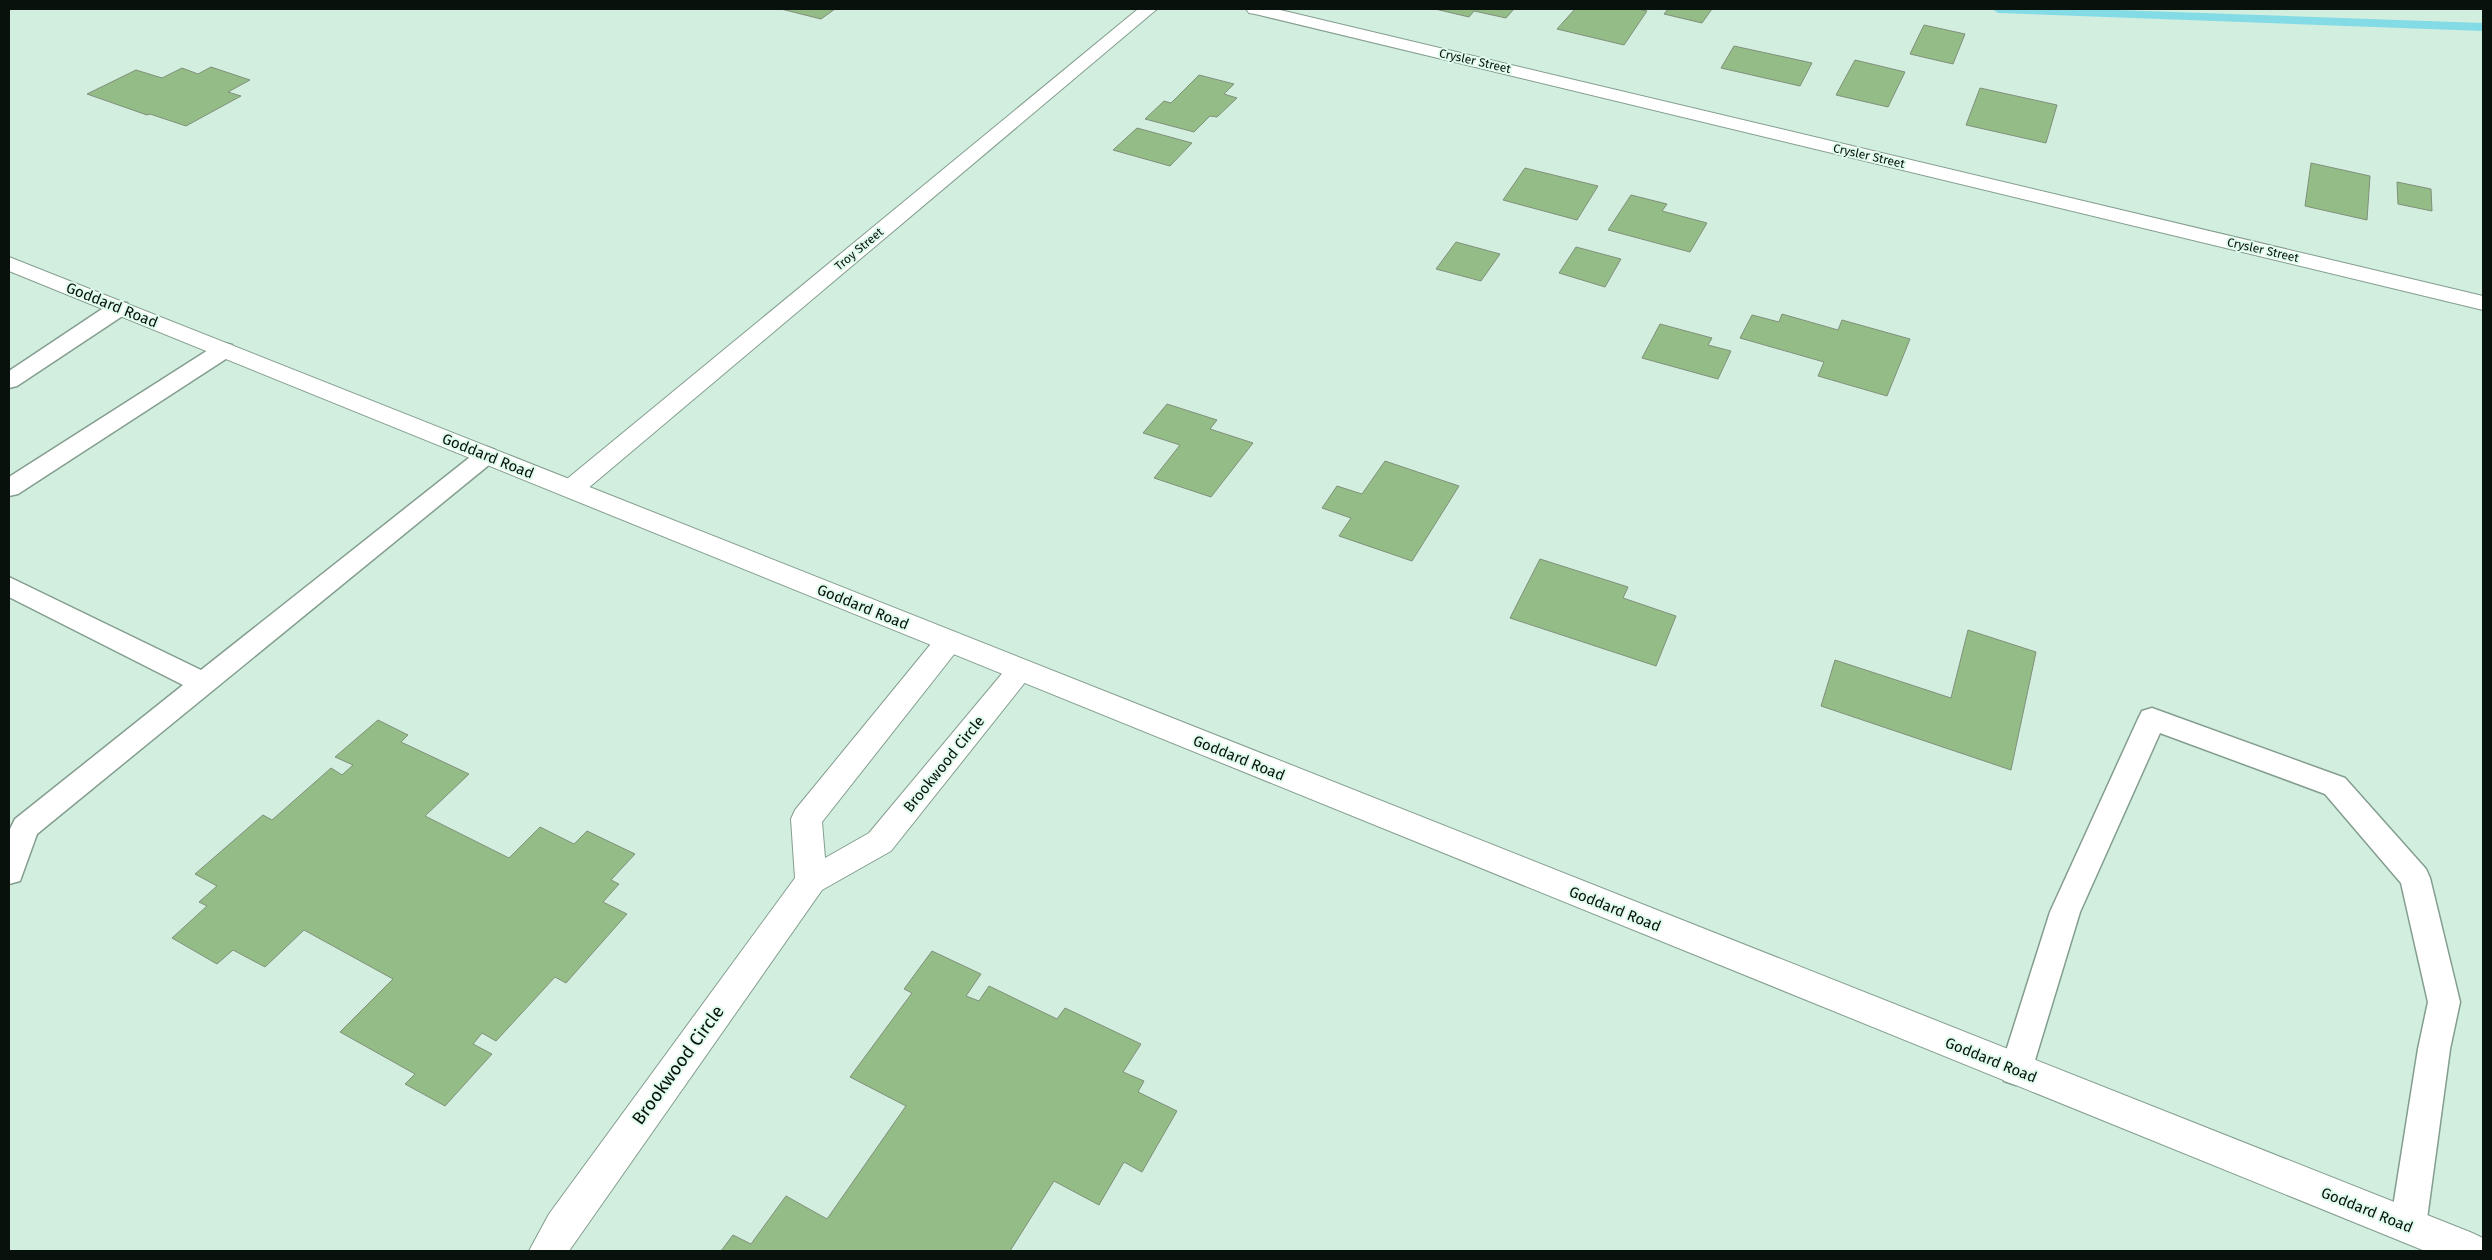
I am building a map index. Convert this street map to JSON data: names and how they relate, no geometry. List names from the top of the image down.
{
  "streets": {
    "street": [
      "Crysler Street",
      "Troy Street",
      "Goddard Road",
      "Brookwood Circle"
    ]
  },
  "crossings": [
    ["Troy Street", "Goddard Road"],
    ["Goddard Road", "Brookwood Circle"]
  ]
}
